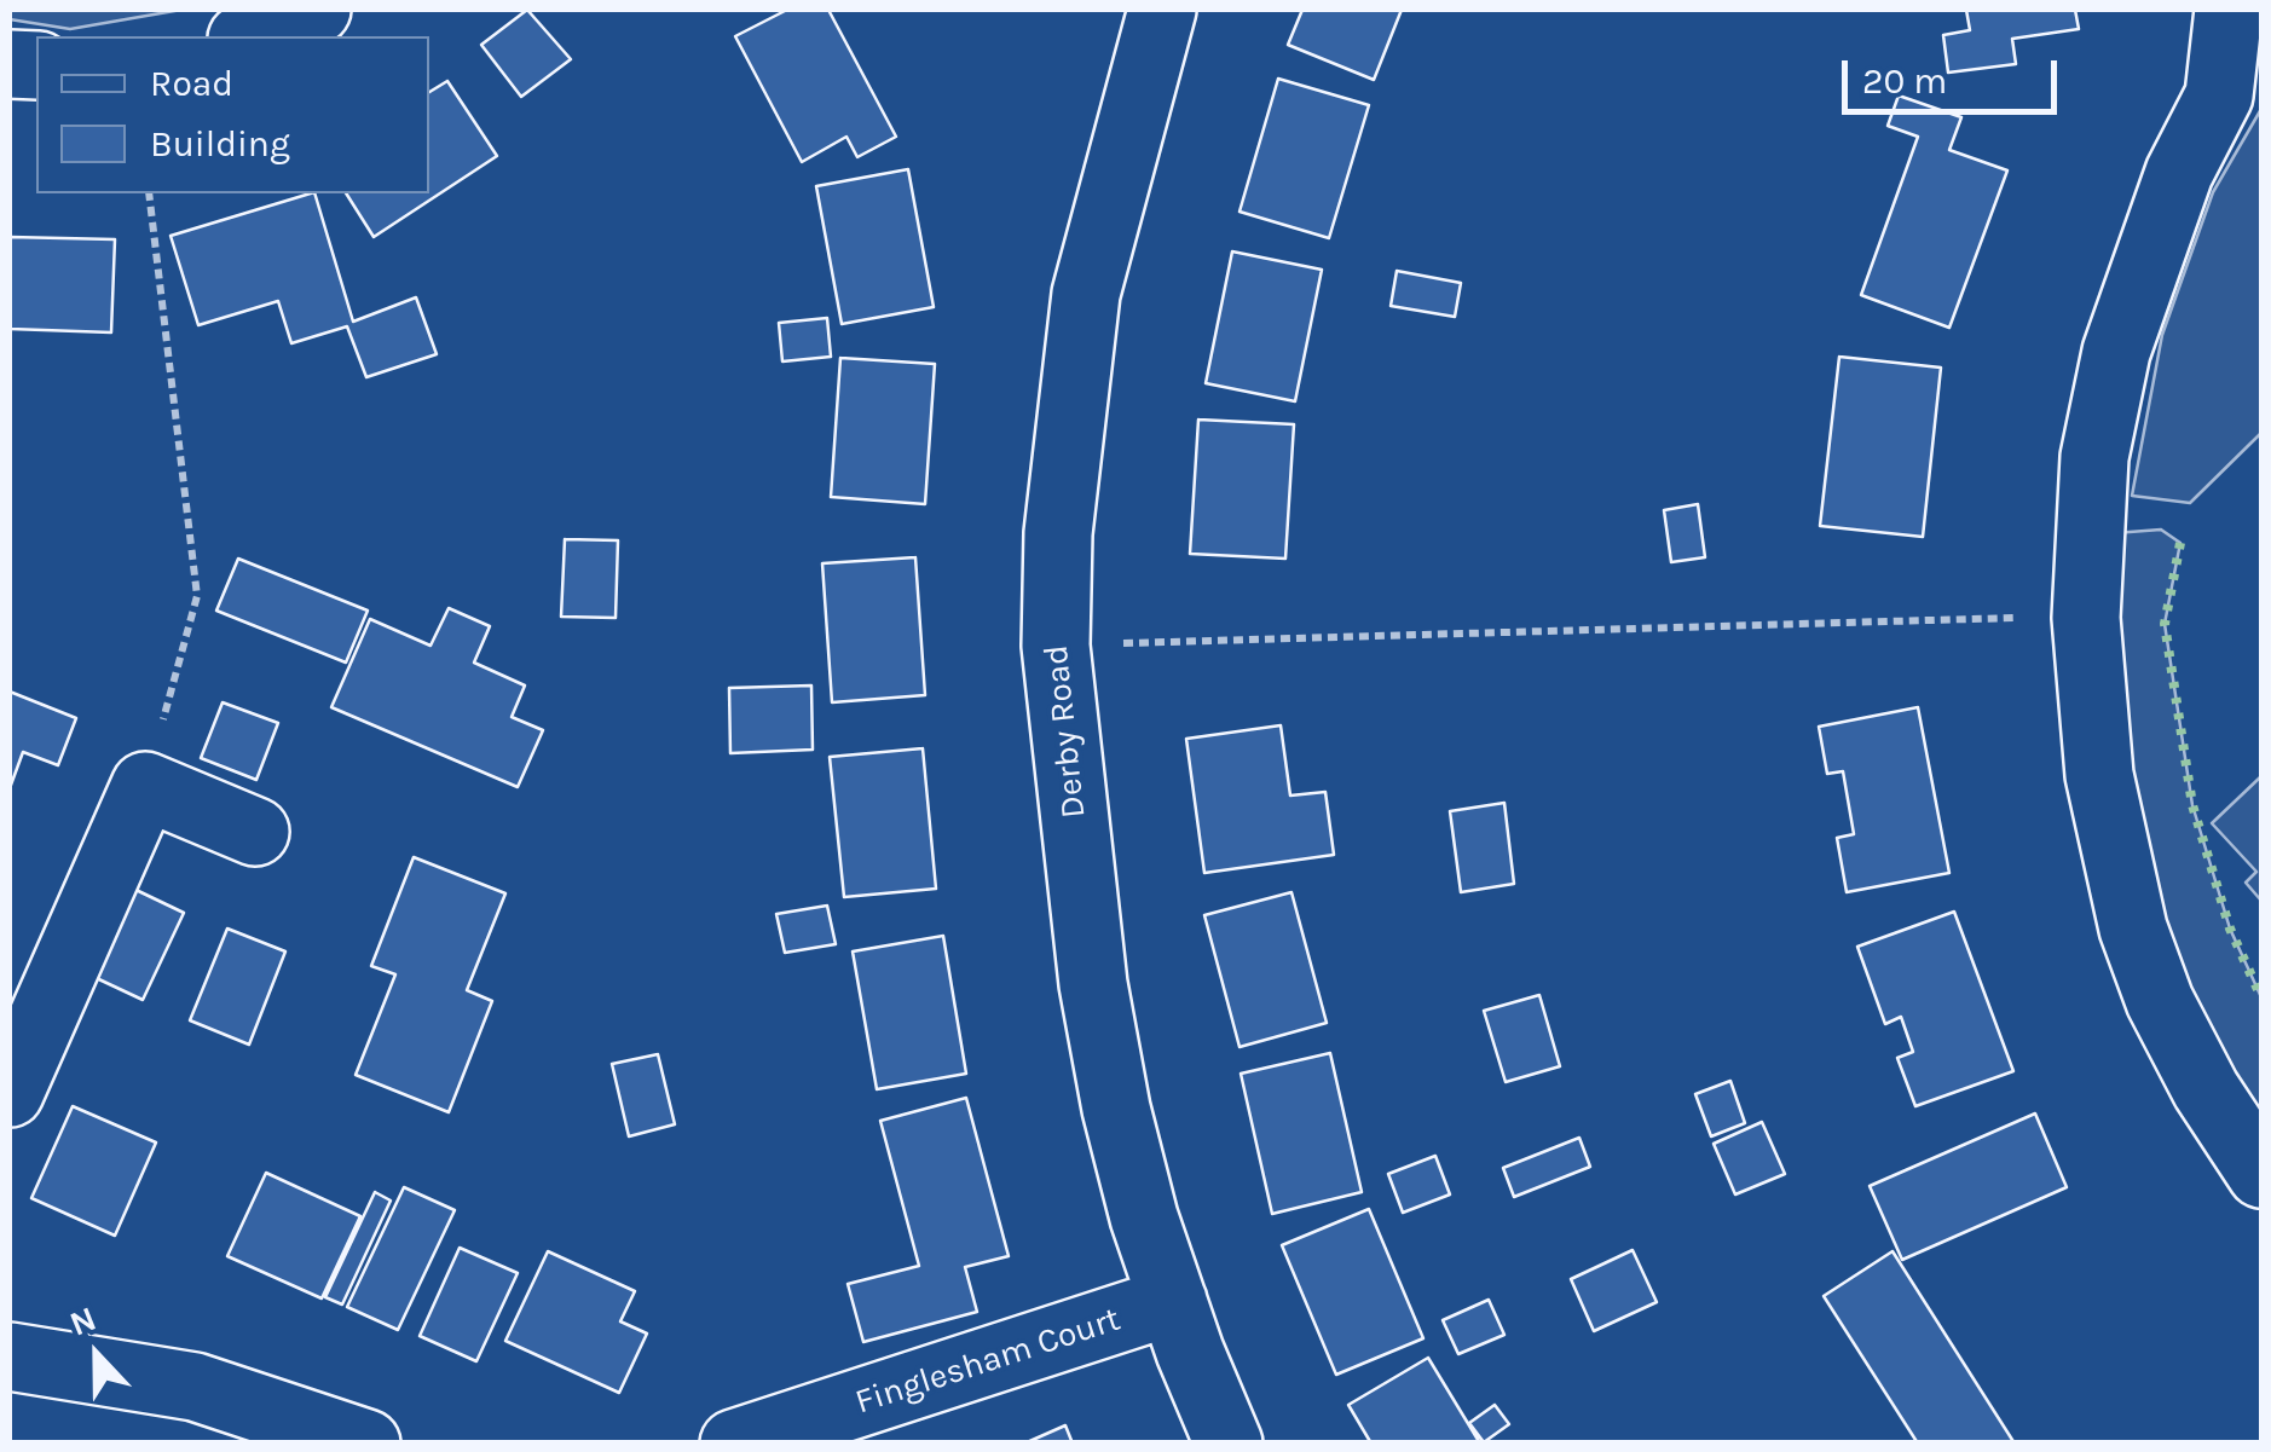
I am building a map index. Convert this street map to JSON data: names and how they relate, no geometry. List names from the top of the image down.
{
  "streets": {
    "street": ["Derby Road", "Finglesham Court"]
  },
  "crossings": [
    ["Derby Road", "Finglesham Court"]
  ],
  "legend": ["Road", "Building"],
  "scale_bar": "20 m",
  "north": "top"
}
